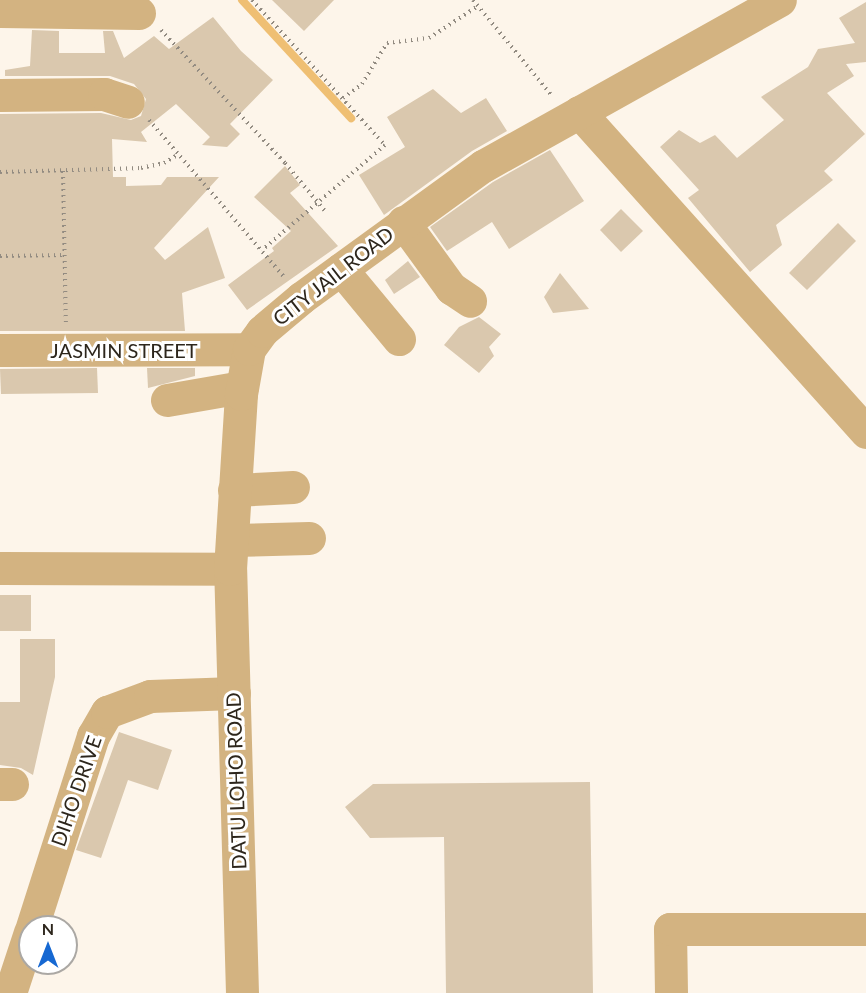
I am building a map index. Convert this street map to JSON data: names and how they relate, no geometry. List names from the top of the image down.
{
  "streets": {
    "street": [
      "CITY JAIL ROAD",
      "JASMIN STREET",
      "DATU LOHO ROAD",
      "DIHO DRIVE"
    ]
  },
  "crossings": [
    ["CITY JAIL ROAD", "JASMIN STREET"],
    ["CITY JAIL ROAD", "DATU LOHO ROAD"],
    ["DATU LOHO ROAD", "DIHO DRIVE"]
  ],
  "north": "top"
}
